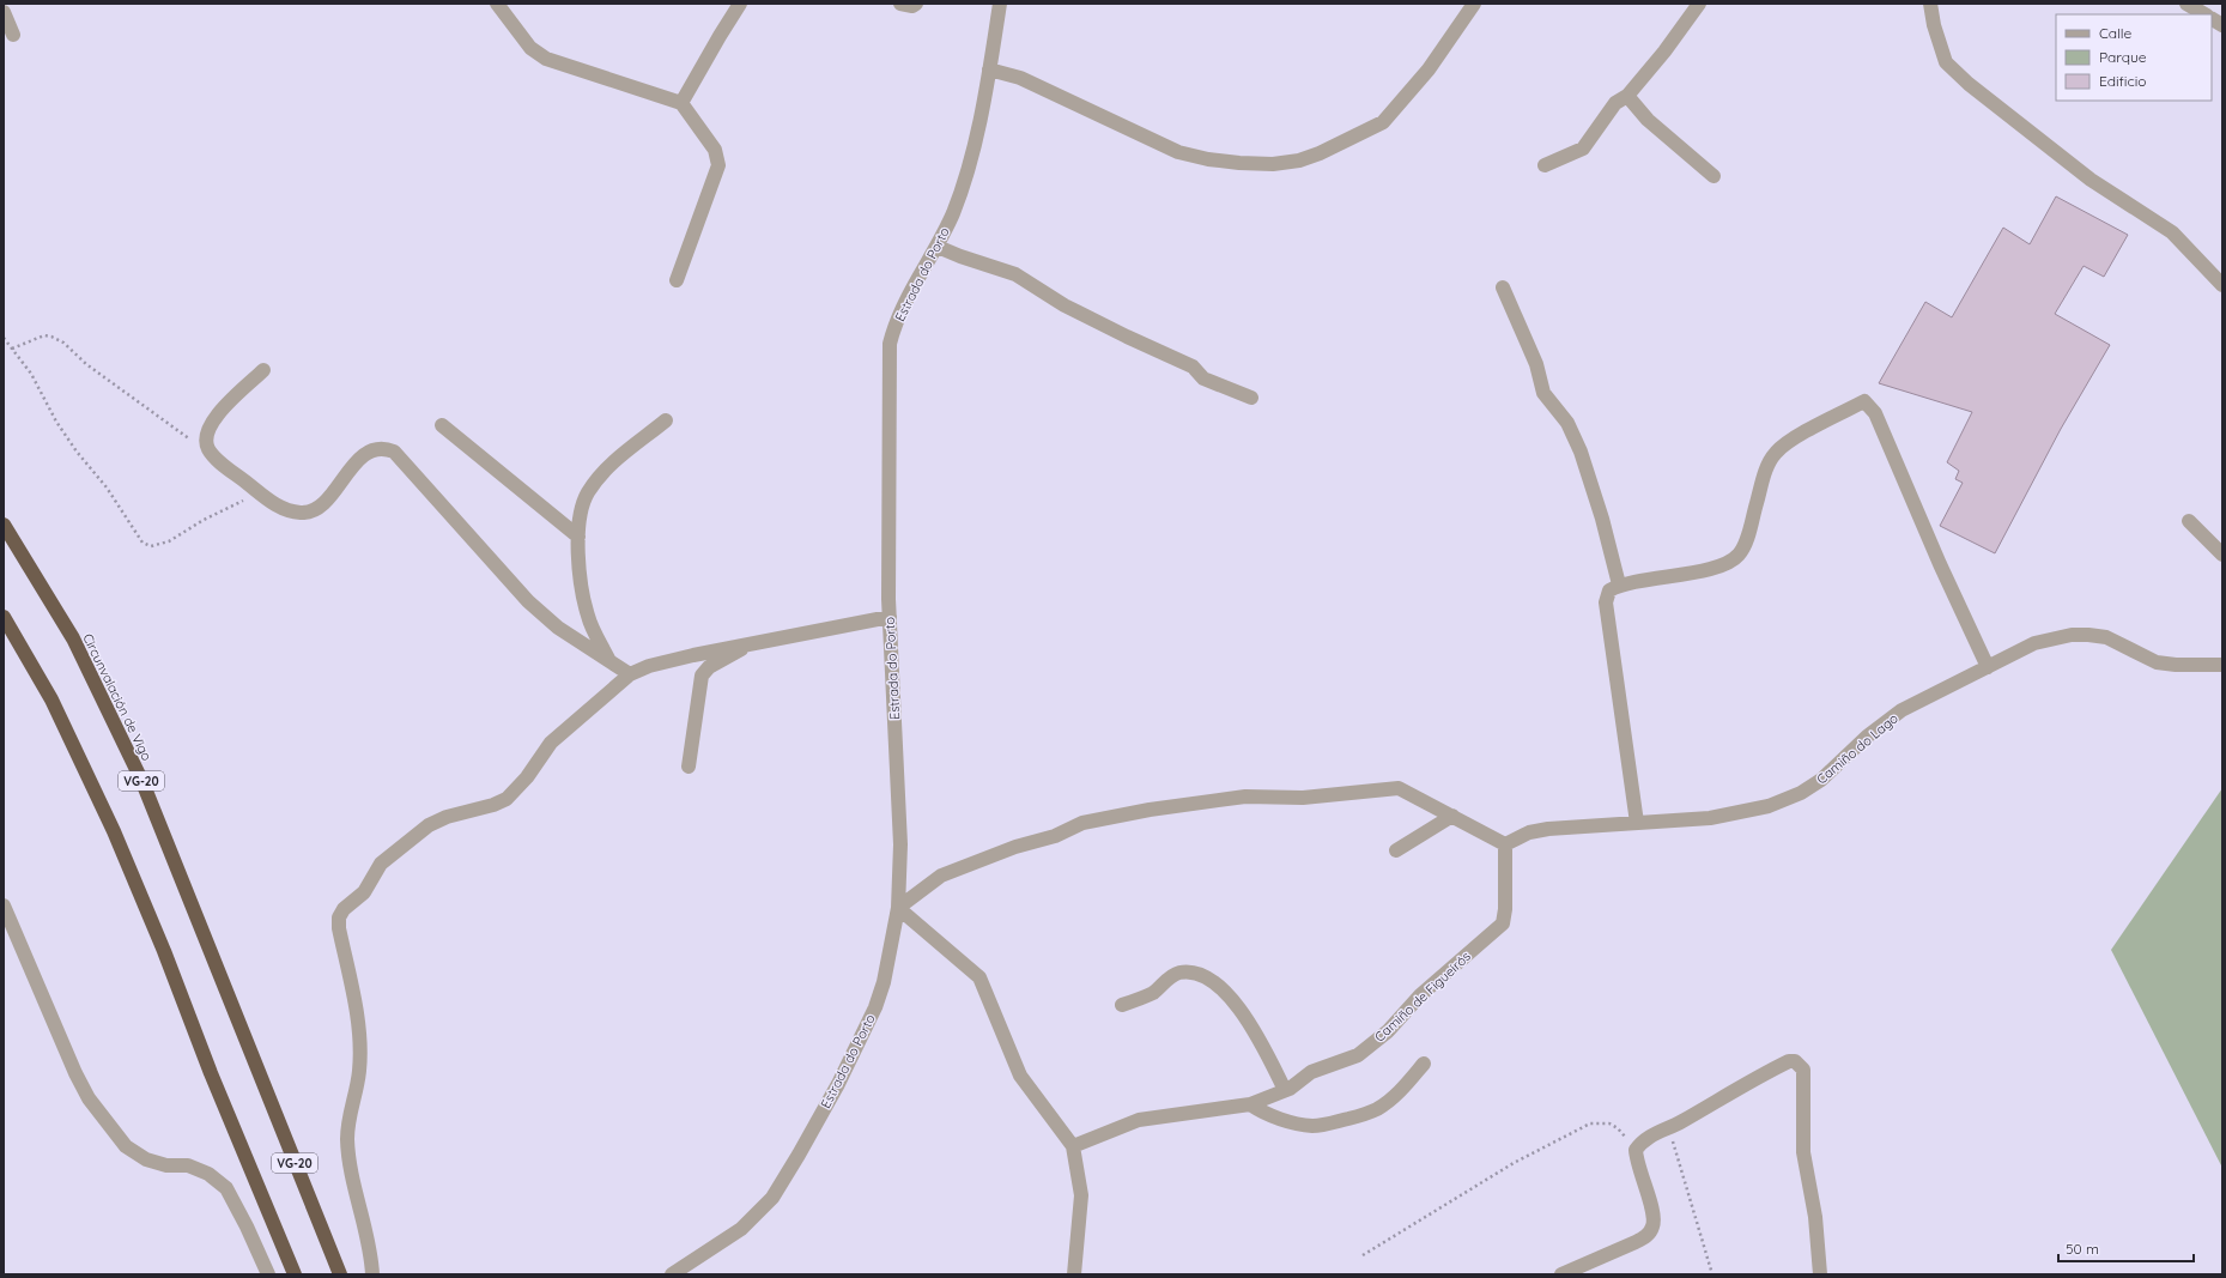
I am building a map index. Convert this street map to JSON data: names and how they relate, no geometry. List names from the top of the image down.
{
  "streets": {
    "highway": ["Circunvalación de Vigo", "VG-20"],
    "street": ["Estrada do Porto", "Camiño do Lago", "Camiño de Figueirós"]
  },
  "crossings": [
    ["Camiño do Lago", "Camiño de Figueirós"]
  ],
  "legend": ["Calle", "Parque", "Edificio"],
  "scale_bar": "50 m"
}
